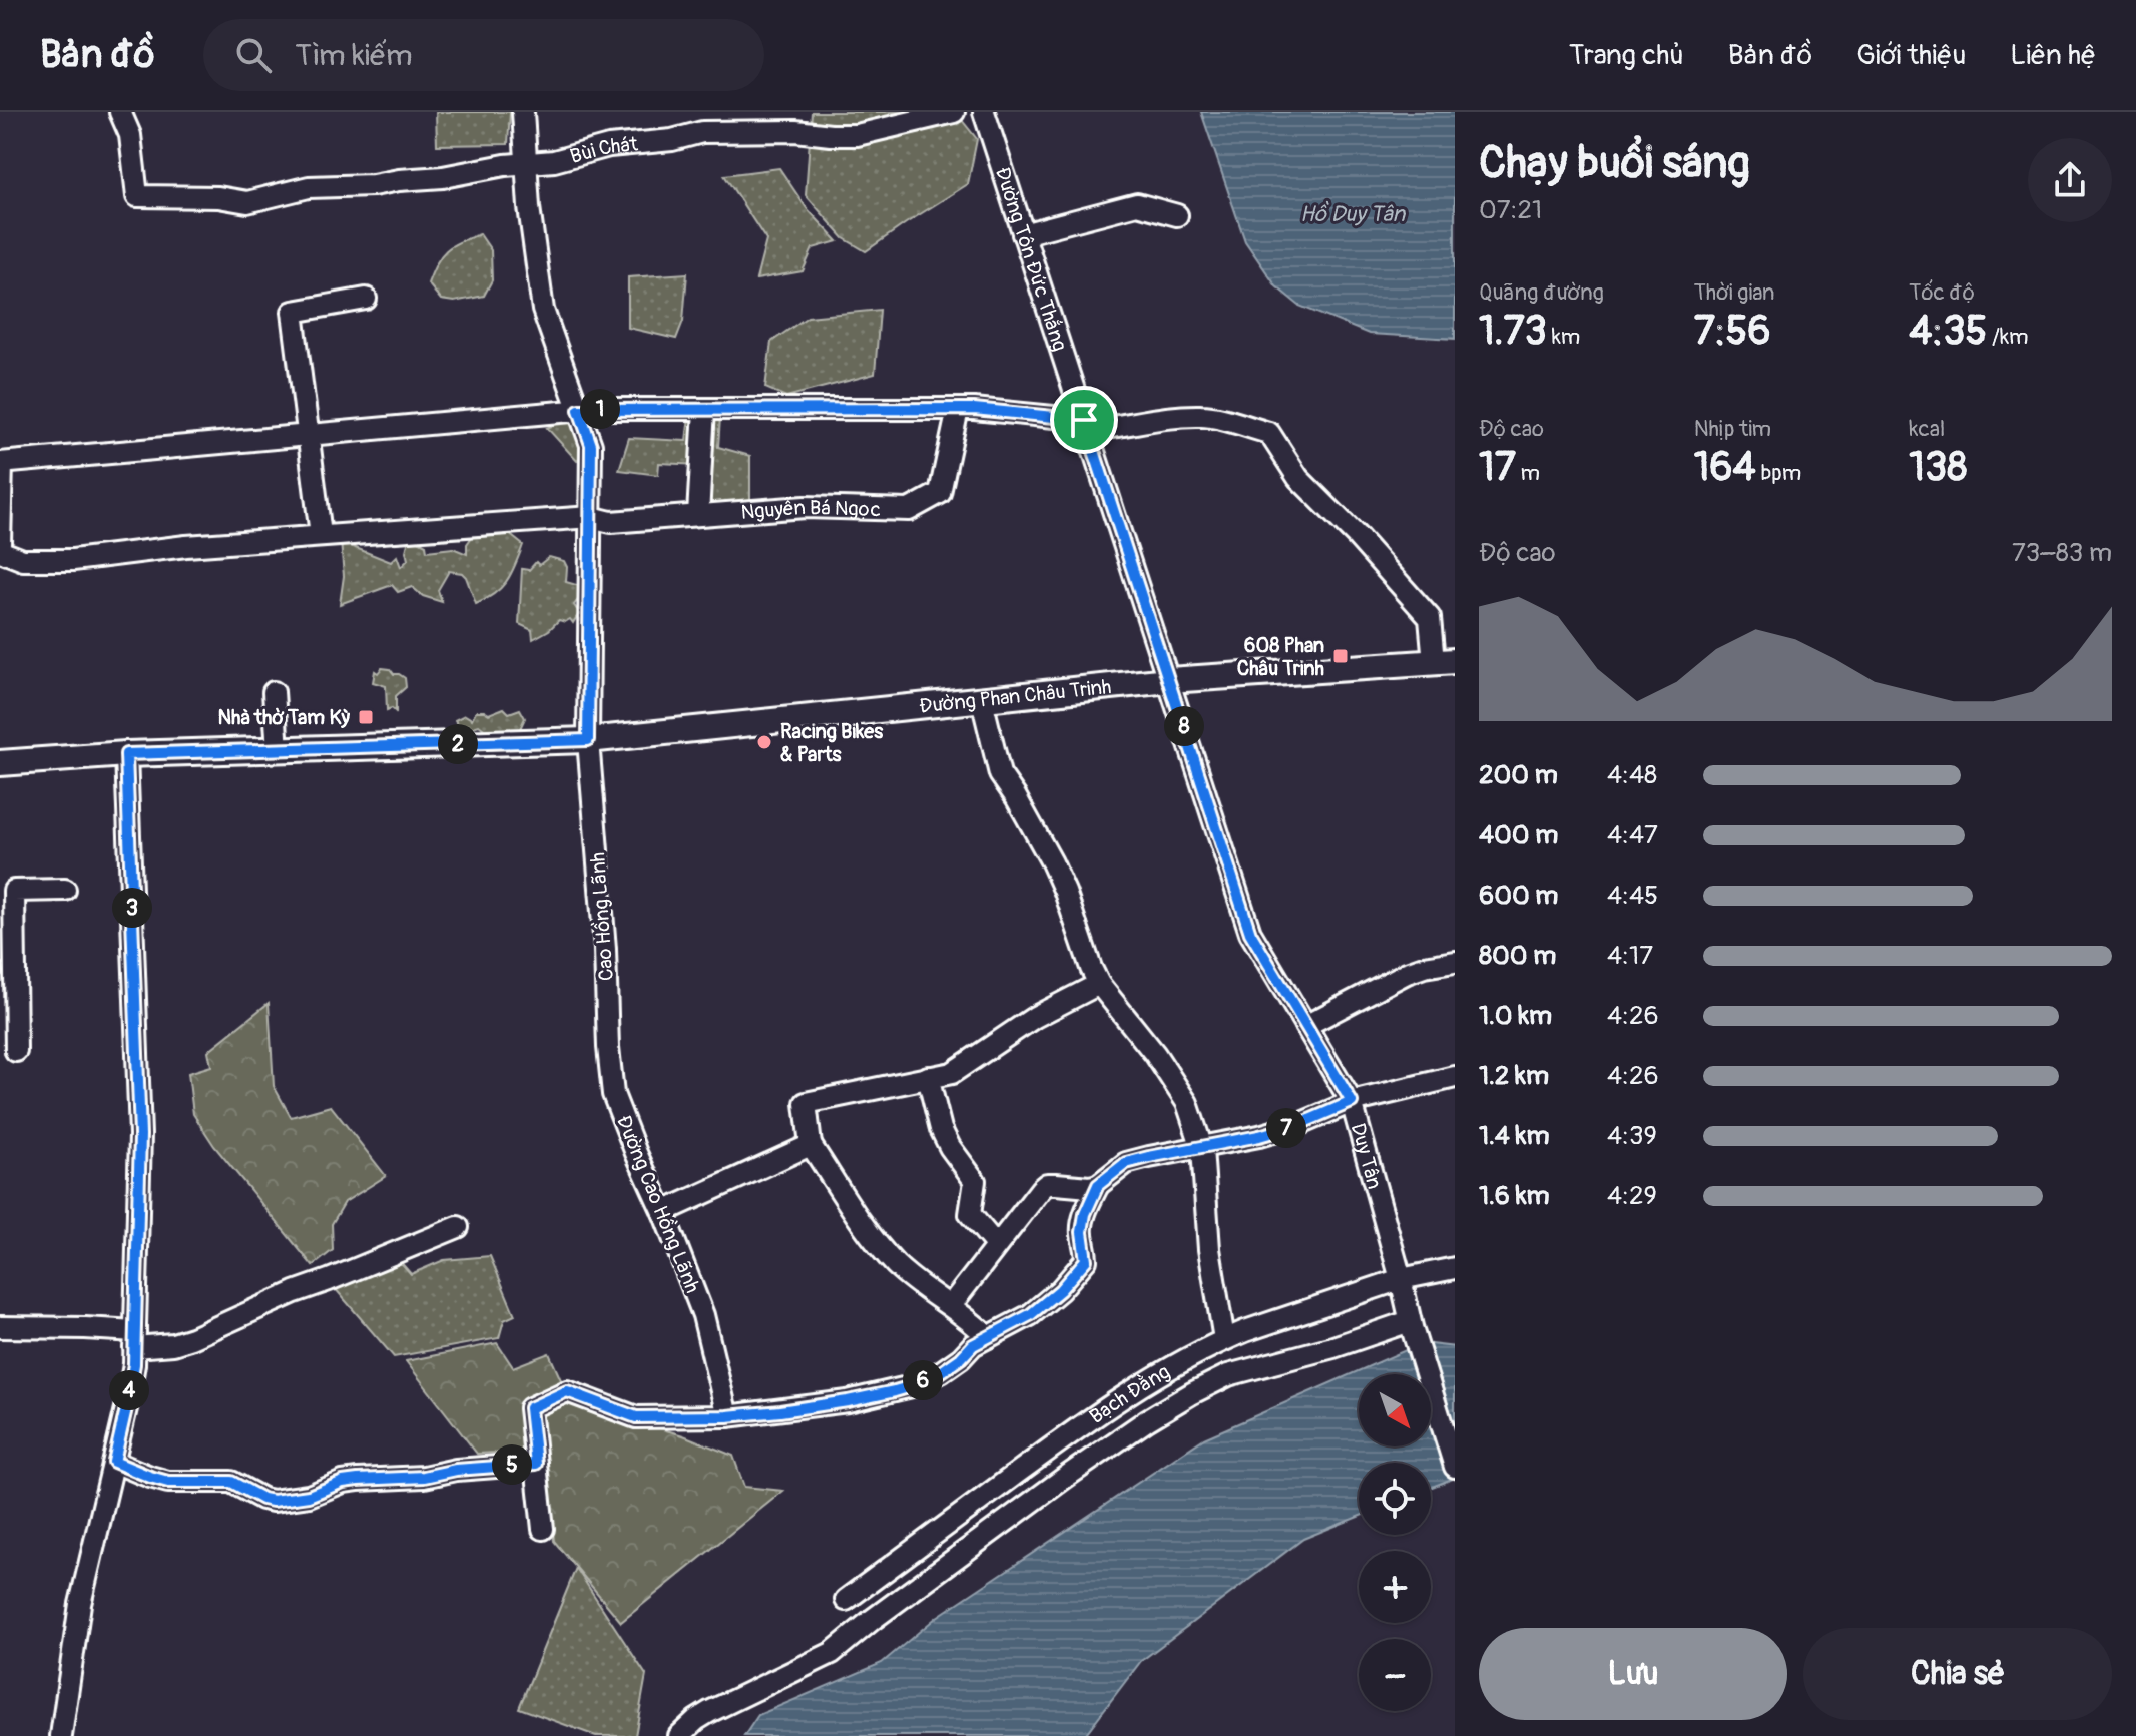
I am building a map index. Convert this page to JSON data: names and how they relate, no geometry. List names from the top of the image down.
{
  "streets": {
    "main road": ["Đường Phan Châu Trinh"],
    "street": [
      "Bùi Chát",
      "Đường Tôn Đức Thắng",
      "Nguyễn Bá Ngọc",
      "Cao Hồng Lãnh",
      "Duy Tân",
      "Đường Cao Hồng Lãnh",
      "Bạch Đằng"
    ]
  },
  "crossings": [
    ["Bùi Chát", "Cao Hồng Lãnh"],
    ["Đường Tôn Đức Thắng", "Đường Phan Châu Trinh"],
    ["Đường Tôn Đức Thắng", "Duy Tân"],
    ["Nguyễn Bá Ngọc", "Cao Hồng Lãnh"],
    ["Đường Phan Châu Trinh", "Cao Hồng Lãnh"],
    ["Đường Phan Châu Trinh", "Duy Tân"],
    ["Cao Hồng Lãnh", "Đường Cao Hồng Lãnh"],
    ["Duy Tân", "Bạch Đằng"]
  ],
  "water": ["Hồ Duy Tân"],
  "places": {
    "transit": ["608 Phan Châu Trinh", "Nhà thờ Tam Kỳ"],
    "other": ["Racing Bikes & Parts"]
  },
  "north": "bottom right",
  "page": {
    "header": "Bản đồ",
    "search": "Tìm kiếm",
    "nav": [
      "Trang chủ",
      "Bản đồ",
      "Giới thiệu",
      "Liên hệ"
    ],
    "heading": ["Chạy buổi sáng", "07:21"],
    "stats": [
      ["Quãng đường", "1.73 km"],
      ["Thời gian", "7:56"],
      ["Tốc độ", "4:35 /km"],
      ["Độ cao", "17 m"],
      ["Nhịp tim", "164 bpm"],
      ["kcal", "138"]
    ],
    "pins": [
      "1",
      "8",
      "2",
      "3",
      "7",
      "6",
      "4",
      "5"
    ],
    "chart": ["Độ cao", "73–83 m"],
    "list": [
      {
        "name": "200 m",
        "note": "4:48"
      },
      {
        "name": "400 m",
        "note": "4:47"
      },
      {
        "name": "600 m",
        "note": "4:45"
      },
      {
        "name": "800 m",
        "note": "4:17"
      },
      {
        "name": "1.0 km",
        "note": "4:26"
      },
      {
        "name": "1.2 km",
        "note": "4:26"
      },
      {
        "name": "1.4 km",
        "note": "4:39"
      },
      {
        "name": "1.6 km",
        "note": "4:29"
      }
    ],
    "map_buttons": ["+", "−"],
    "buttons": ["Lưu", "Chia sẻ"]
  }
}
